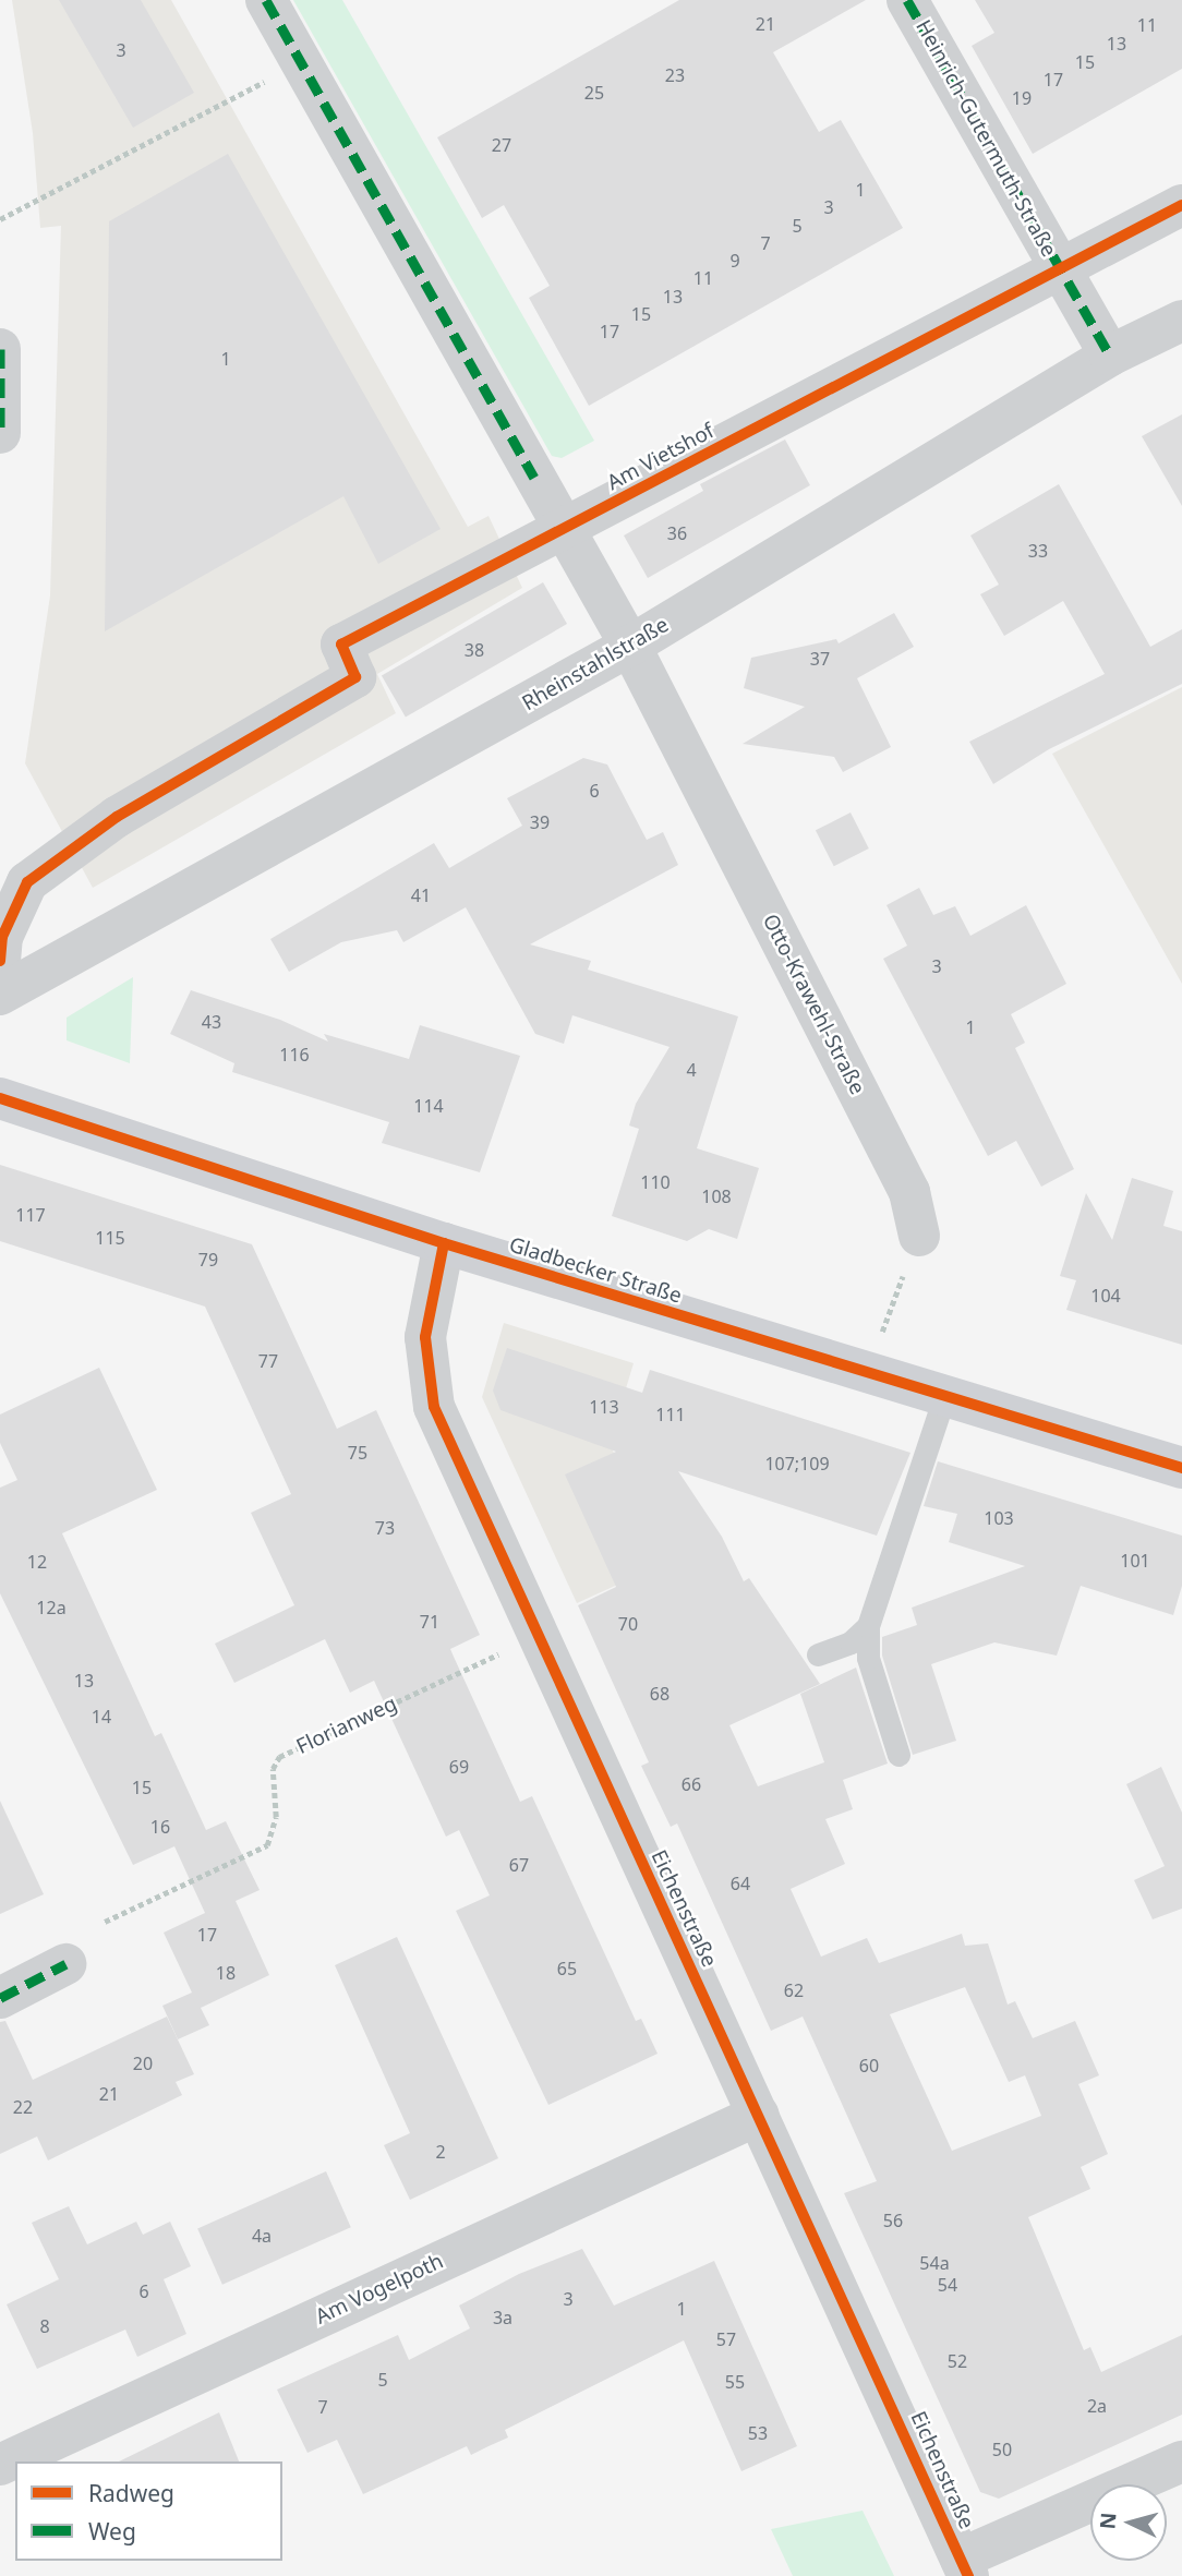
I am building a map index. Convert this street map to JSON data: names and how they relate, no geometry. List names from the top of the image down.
{
  "streets": {
    "main road": ["Gladbecker Straße"],
    "street": [
      "Heinrich-Gutermuth-Straße",
      "Am Vietshof",
      "Rheinstahlstraße",
      "Otto-Krawehl-Straße",
      "Eichenstraße",
      "Am Vogelpoth"
    ],
    "path": ["Florianweg"]
  },
  "crossings": [
    ["Heinrich-Gutermuth-Straße", "Am Vietshof"],
    ["Heinrich-Gutermuth-Straße", "Rheinstahlstraße"],
    ["Rheinstahlstraße", "Otto-Krawehl-Straße"],
    ["Gladbecker Straße", "Eichenstraße"],
    ["Florianweg", "Eichenstraße"],
    ["Eichenstraße", "Am Vogelpoth"]
  ],
  "house_numbers": [
    "21",
    "11",
    "13",
    "3",
    "15",
    "23",
    "17",
    "25",
    "19",
    "27",
    "1",
    "3",
    "5",
    "7",
    "9",
    "11",
    "13",
    "15",
    "17",
    "1",
    "36",
    "33",
    "38",
    "37",
    "6",
    "39",
    "41",
    "3",
    "43",
    "1",
    "116",
    "4",
    "114",
    "110",
    "108",
    "117",
    "115",
    "79",
    "104",
    "77",
    "113",
    "111",
    "75",
    "107;109",
    "103",
    "73",
    "101",
    "12",
    "12a",
    "71",
    "70",
    "13",
    "68",
    "14",
    "69",
    "66",
    "15",
    "16",
    "67",
    "64",
    "17",
    "65",
    "18",
    "62",
    "20",
    "60",
    "21",
    "22",
    "2",
    "56",
    "4a",
    "54a",
    "54",
    "6",
    "3",
    "1",
    "3a",
    "8",
    "57",
    "52",
    "5",
    "55",
    "2a",
    "7",
    "53",
    "50"
  ],
  "legend": ["Radweg", "Weg"],
  "north": "left"
}
